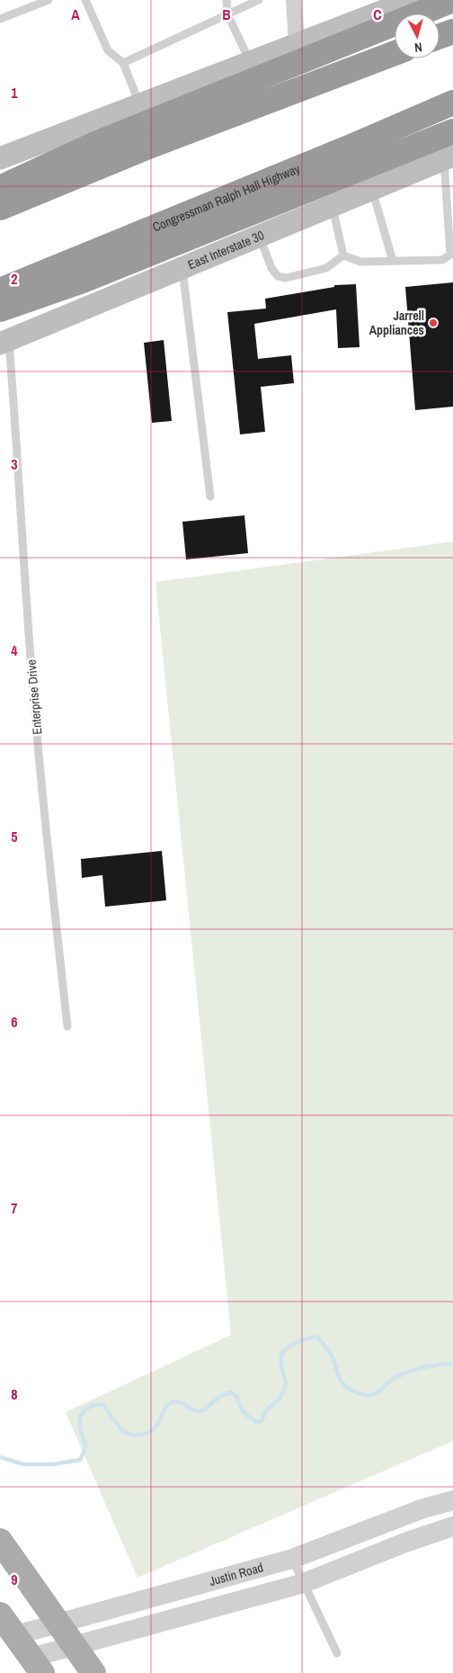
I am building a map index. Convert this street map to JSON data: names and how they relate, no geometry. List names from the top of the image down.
{
  "streets": {
    "highway": ["Congressman Ralph Hall Highway"],
    "main road": ["East Interstate 30"],
    "street": ["Justin Road"],
    "lane": ["Enterprise Drive"]
  },
  "crossings": [
    ["East Interstate 30", "Enterprise Drive"]
  ],
  "places": ["Jarrell Appliances"],
  "north": "bottom",
  "grid": {
    "columns": ["A", "B", "C"],
    "rows": [
      "1",
      "2",
      "3",
      "4",
      "5",
      "6",
      "7",
      "8",
      "9"
    ]
  }
}
